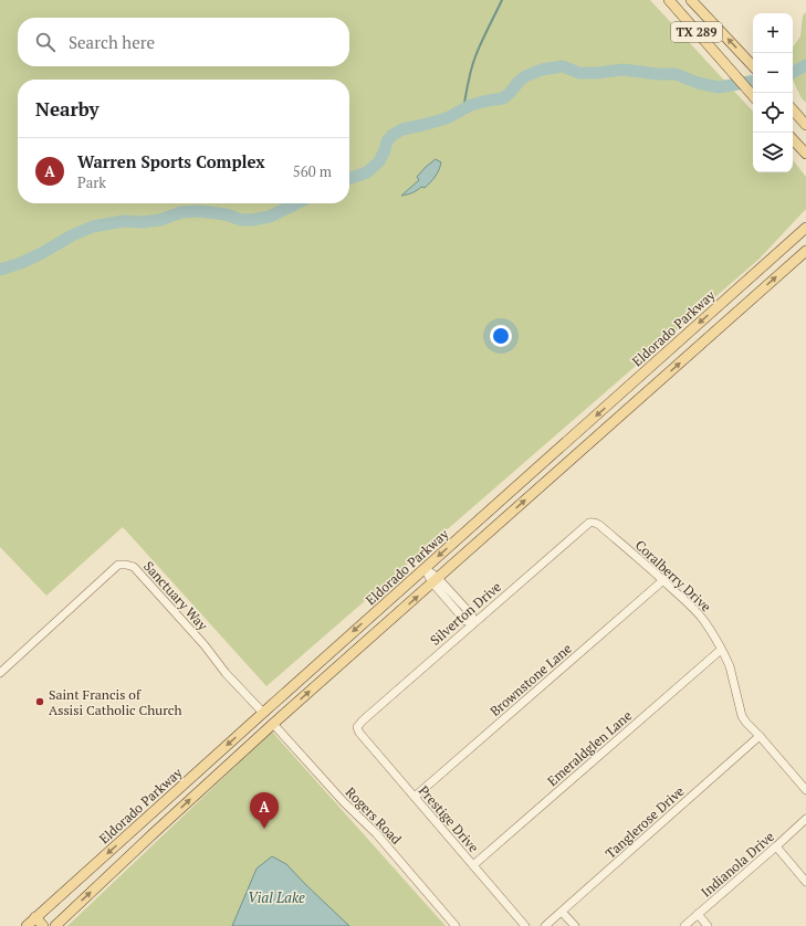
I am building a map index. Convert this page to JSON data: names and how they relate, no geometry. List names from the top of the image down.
{
  "streets": {
    "main road": ["TX 289", "Eldorado Parkway"],
    "street": [
      "Coralberry Drive",
      "Sanctuary Way",
      "Silverton Drive",
      "Brownstone Lane",
      "Emeraldglen Lane",
      "Rogers Road",
      "Prestige Drive",
      "Tanglerose Drive",
      "Indianola Drive"
    ]
  },
  "crossings": [
    ["Eldorado Parkway", "Sanctuary Way"],
    ["Coralberry Drive", "Silverton Drive"],
    ["Coralberry Drive", "Brownstone Lane"],
    ["Coralberry Drive", "Emeraldglen Lane"],
    ["Coralberry Drive", "Tanglerose Drive"],
    ["Silverton Drive", "Prestige Drive"],
    ["Brownstone Lane", "Prestige Drive"],
    ["Emeraldglen Lane", "Prestige Drive"]
  ],
  "water": ["Vial Lake"],
  "places": ["Saint Francis of Assisi Catholic Church"],
  "page": {
    "map_buttons": ["+", "−"],
    "search": "Search here",
    "heading": "Nearby",
    "list": [
      {
        "mark": "A",
        "name": "Warren Sports Complex",
        "note": "Park",
        "value": "560 m"
      }
    ],
    "pins": "A"
  }
}
